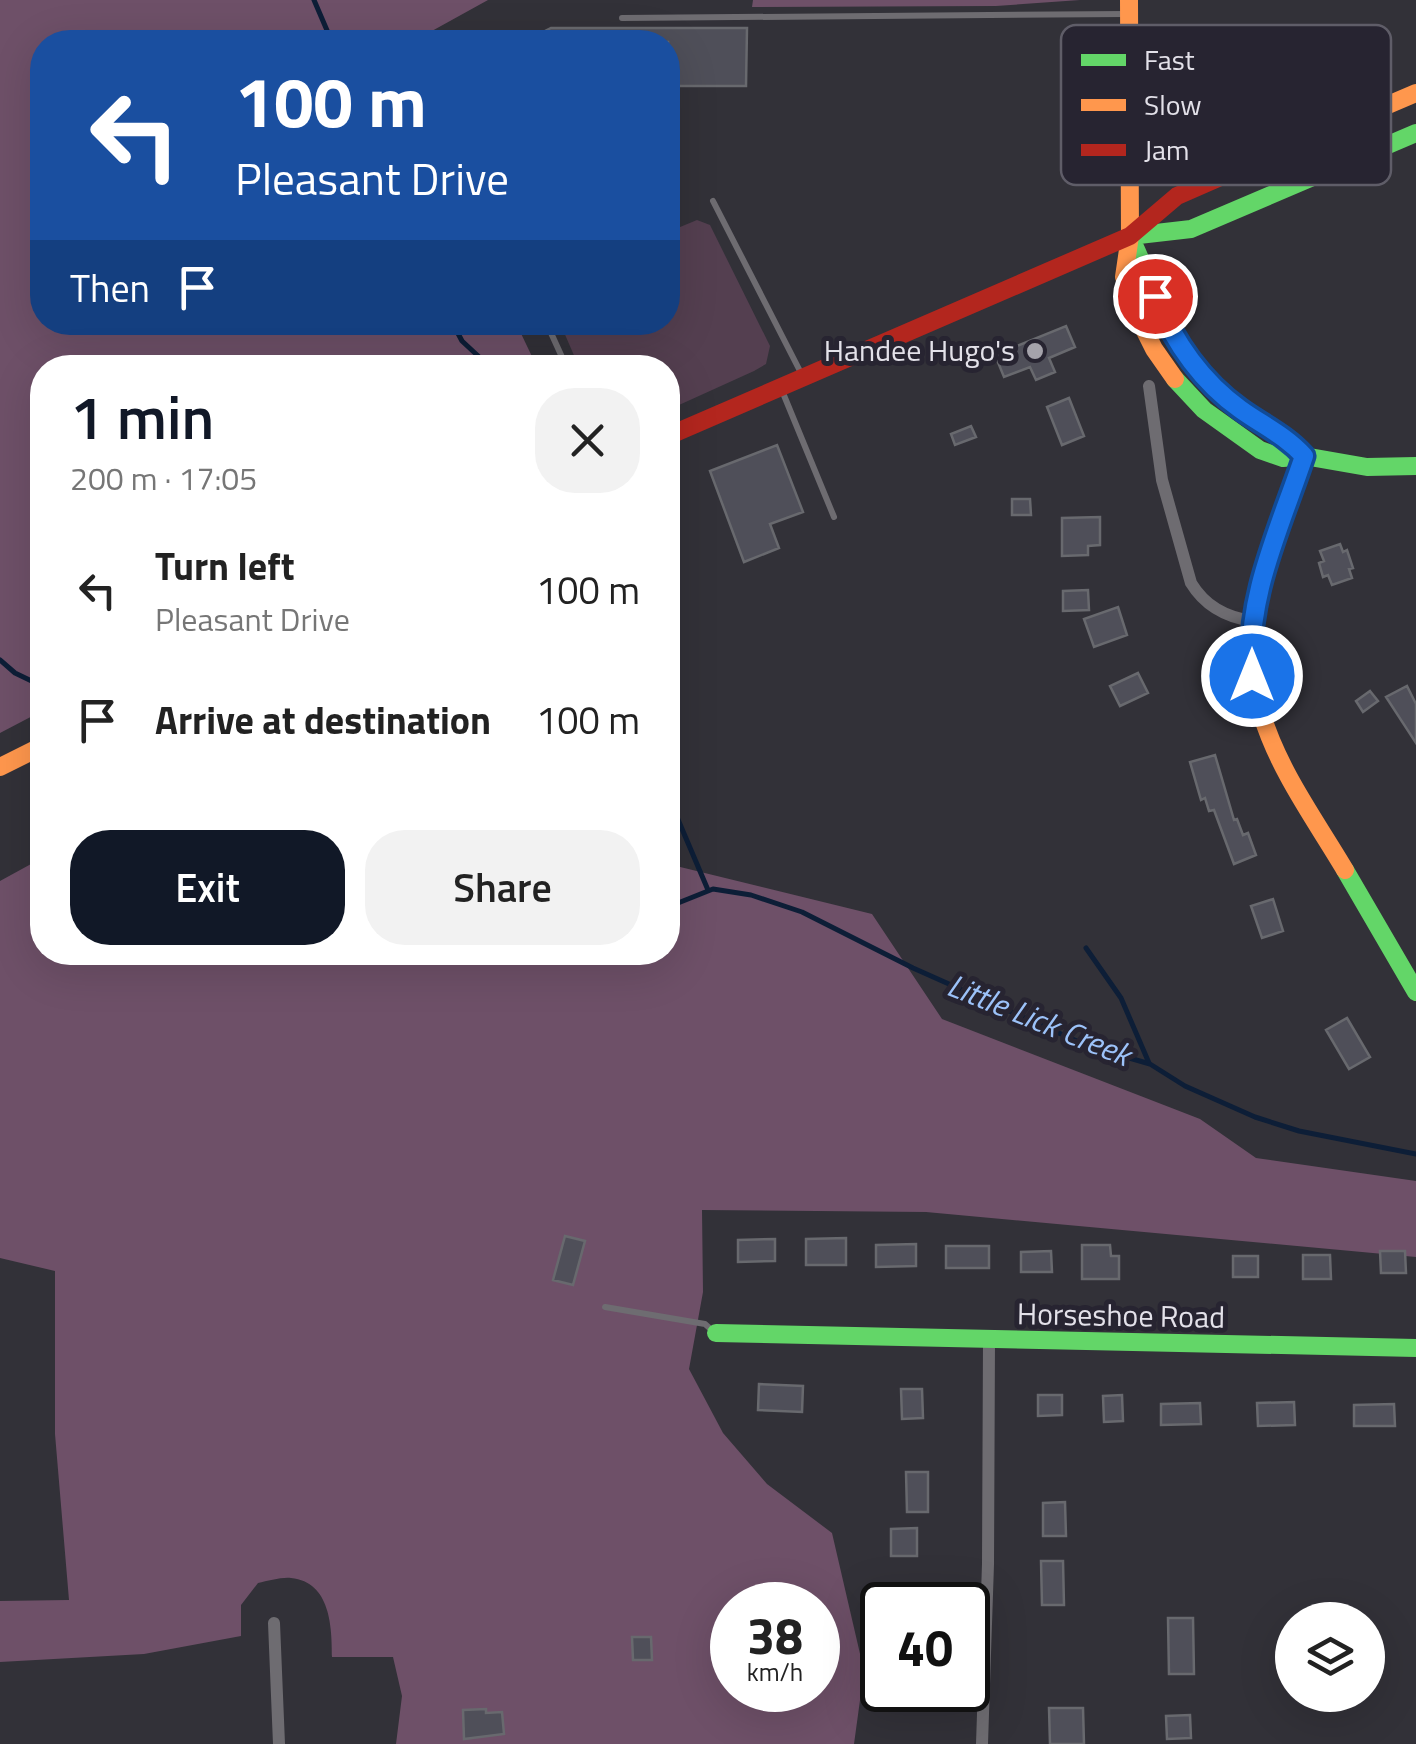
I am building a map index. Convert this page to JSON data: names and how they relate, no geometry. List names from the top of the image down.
{
  "streets": {
    "main road": ["Horseshoe Road"]
  },
  "water": ["Little Lick Creek"],
  "places": ["Handee Hugo's"],
  "legend": ["Fast", "Slow", "Jam"],
  "page": {
    "turn": ["100 m", "Pleasant Drive"],
    "then": "Then",
    "heading": ["1 min", "200 m · 17:05"],
    "list": [
      {
        "name": "Turn left",
        "note": "Pleasant Drive",
        "value": "100 m"
      },
      {
        "name": "Arrive at destination",
        "value": "100 m"
      }
    ],
    "buttons": ["Exit", "Share"],
    "speed": "38 km/h",
    "limit": "40"
  }
}
